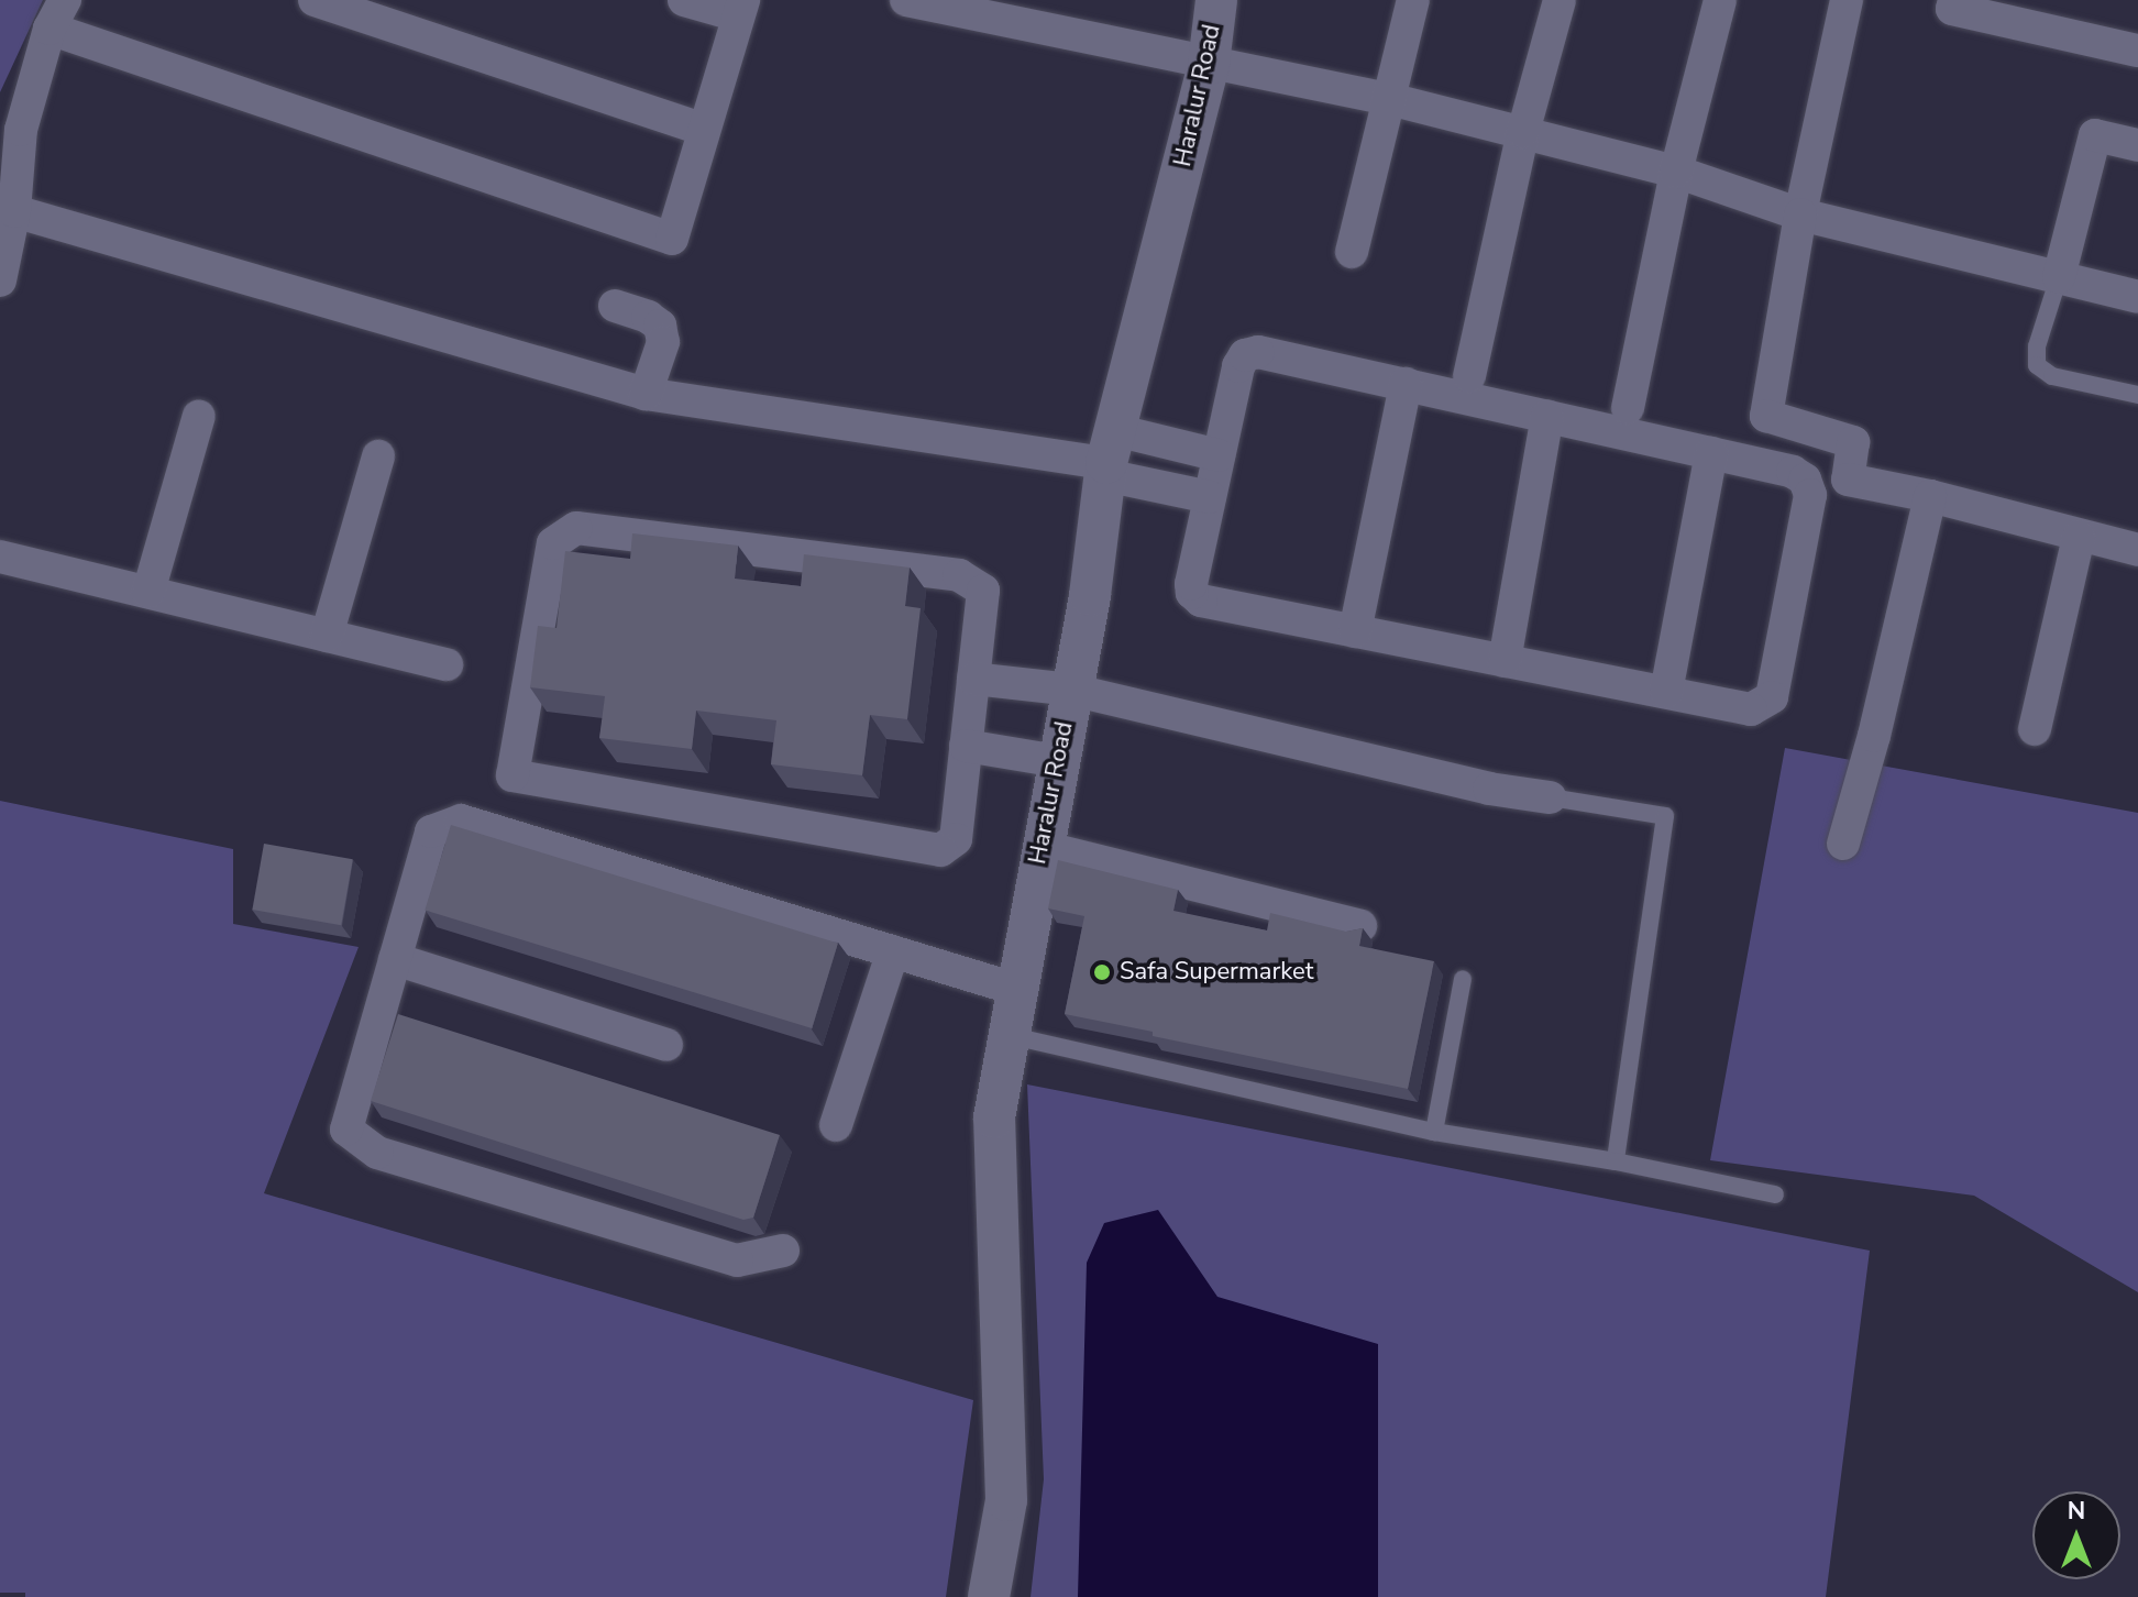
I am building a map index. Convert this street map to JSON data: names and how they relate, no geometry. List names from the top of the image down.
{
  "streets": {
    "street": ["Haralur Road"]
  },
  "places": ["Safa Supermarket"],
  "north": "top"
}
